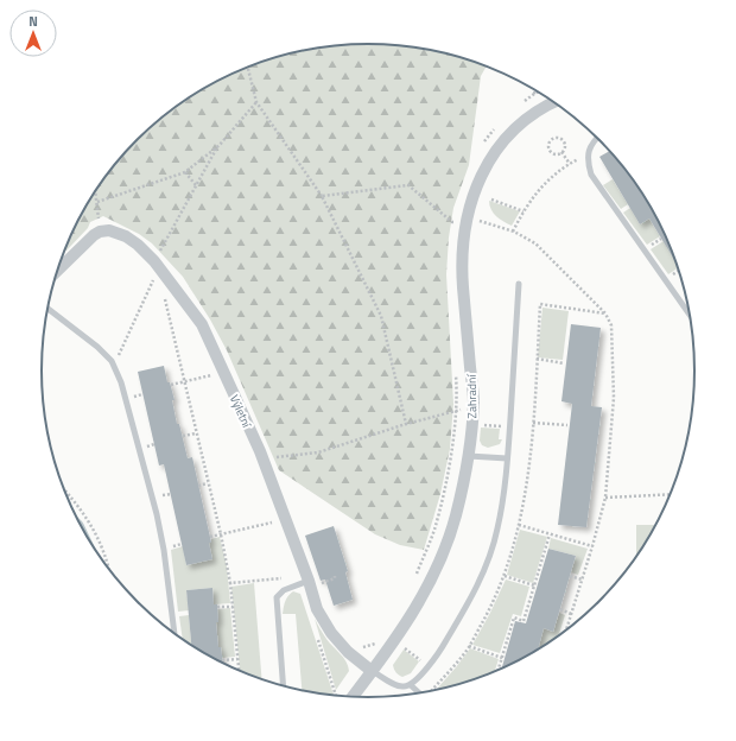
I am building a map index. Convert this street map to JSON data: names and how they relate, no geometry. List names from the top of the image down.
{
  "streets": {
    "street": ["Zahradní", "Výletní"]
  },
  "crossings": [
    ["Zahradní", "Výletní"]
  ],
  "north": "top"
}
